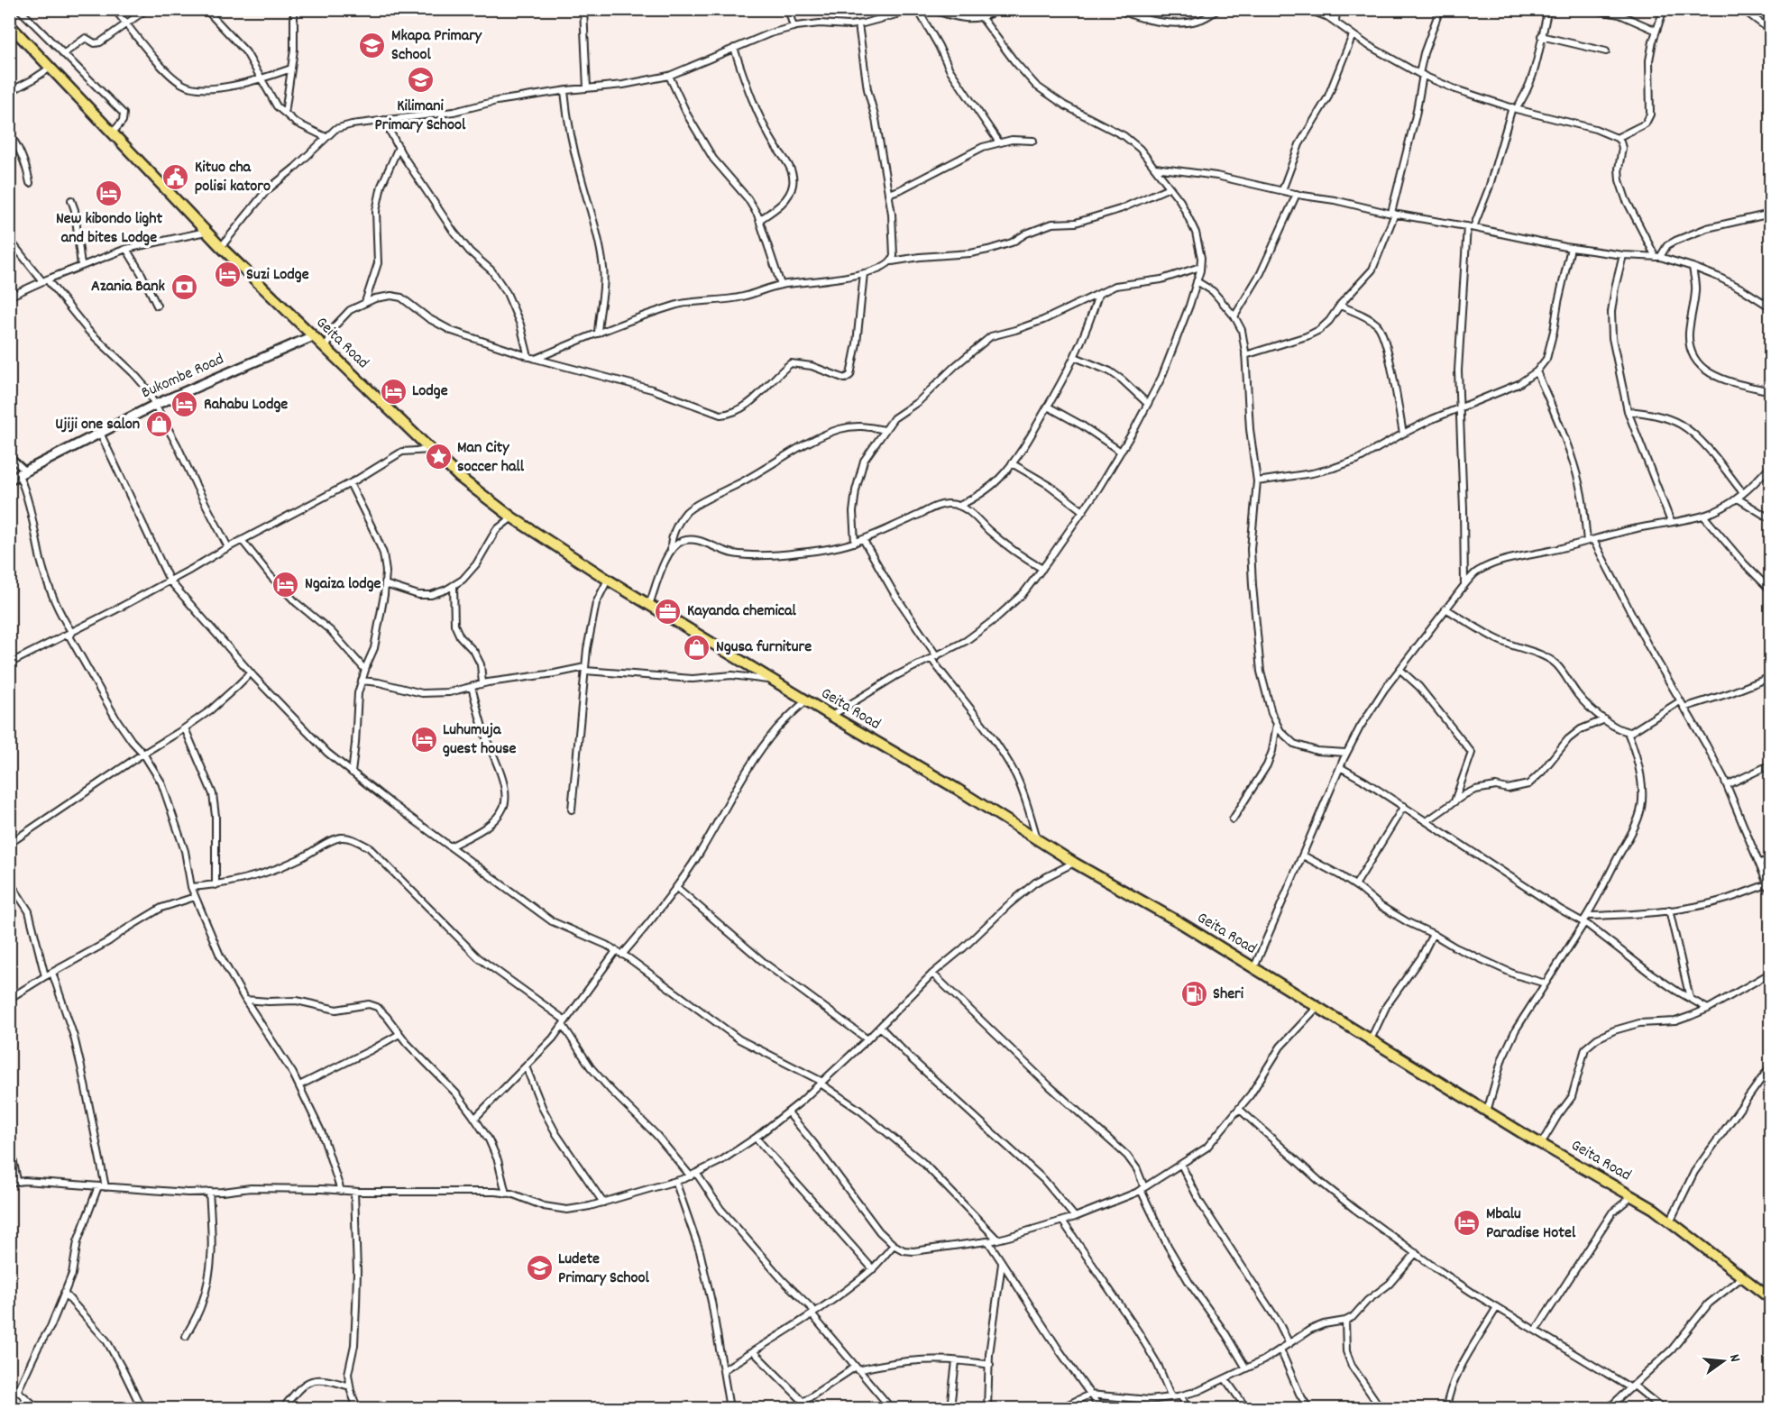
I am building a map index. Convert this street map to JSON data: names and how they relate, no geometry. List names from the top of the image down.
{
  "streets": {
    "highway": ["Geita Road"],
    "main road": ["Bukombe Road"]
  },
  "crossings": [
    ["Geita Road", "Bukombe Road"]
  ],
  "places": {
    "school or university": ["Mkapa Primary School", "Kilimani Primary School", "Ludete Primary School"],
    "public building": ["Kituo cha polisi katoro"],
    "hotel": [
      "New kibondo light and bites Lodge",
      "Suzi Lodge",
      "Lodge",
      "Rahabu Lodge",
      "Ngaiza lodge",
      "Luhumuja guest house",
      "Mbalu Paradise Hotel"
    ],
    "bank": ["Azania Bank"],
    "shop": ["Ujiji one salon", "Ngusa furniture"],
    "place": ["Man City soccer hall"],
    "office": ["Kayanda chemical"],
    "fuel station": ["Sheri"]
  },
  "north": "right"
}
